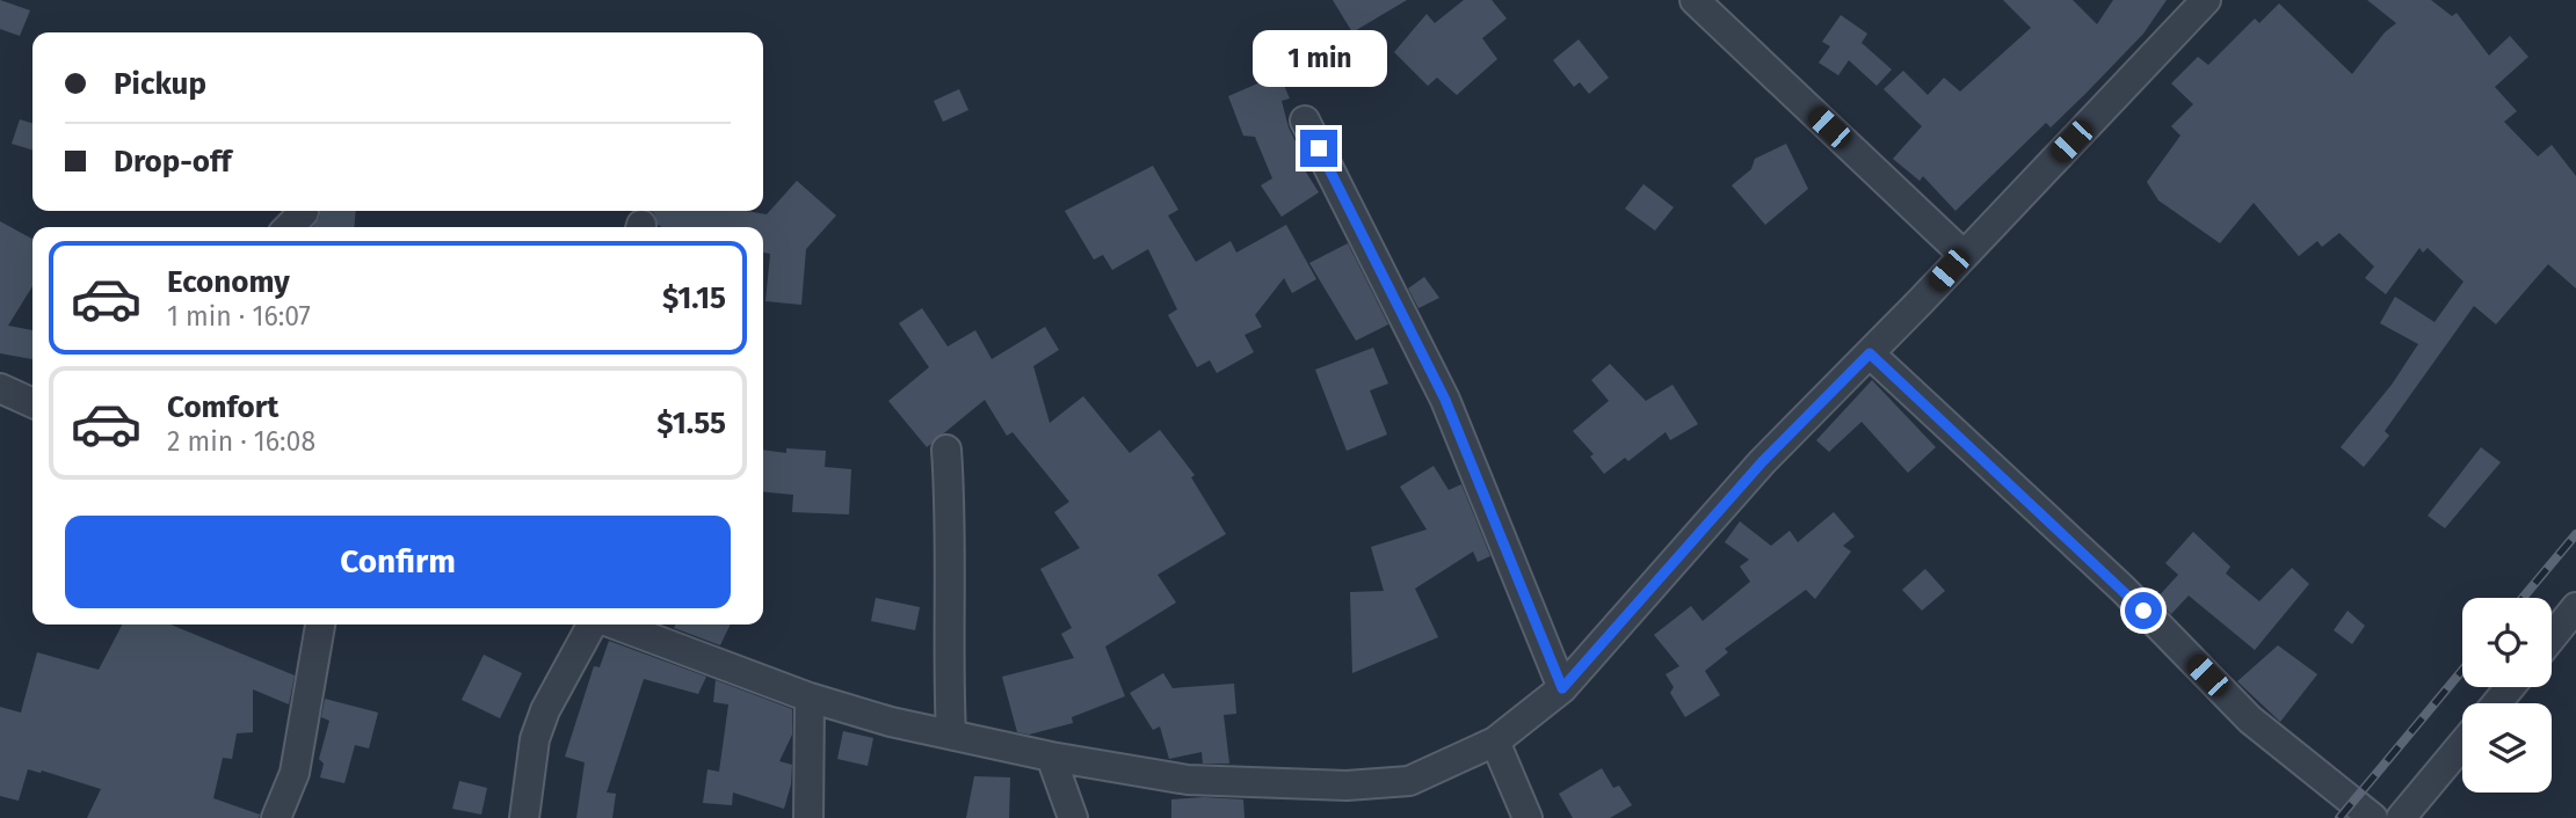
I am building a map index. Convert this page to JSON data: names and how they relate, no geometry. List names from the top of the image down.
{
  "page": {
    "bubble": "1 min",
    "banner": ["Pickup", "Drop-off"],
    "list": [
      {
        "name": "Economy",
        "note": "1 min · 16:07",
        "value": "$1.15"
      },
      {
        "name": "Comfort",
        "note": "2 min · 16:08",
        "value": "$1.55"
      }
    ],
    "buttons": "Confirm"
  }
}
